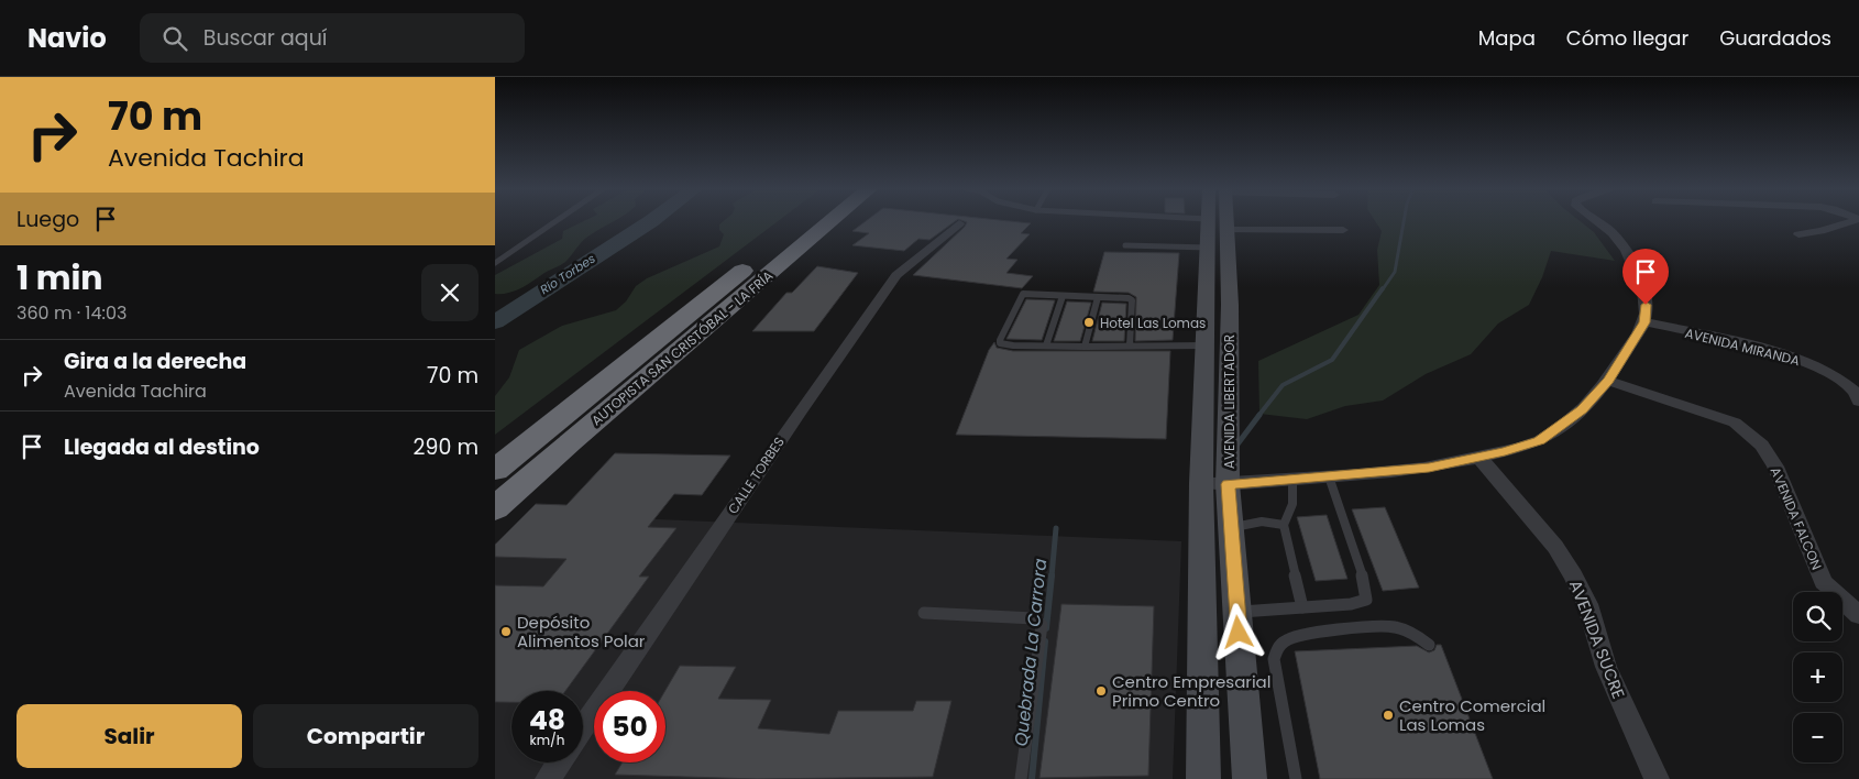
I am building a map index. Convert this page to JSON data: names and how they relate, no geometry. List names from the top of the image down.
{
  "streets": {
    "highway": ["AUTOPISTA SAN CRISTÓBAL - LA FRÍA"],
    "main road": ["AVENIDA LIBERTADOR"],
    "street": [
      "AVENIDA MIRANDA",
      "CALLE TORBES",
      "AVENIDA FALCON",
      "AVENIDA SUCRE"
    ]
  },
  "water": ["Río Torbes", "Quebrada La Carrora"],
  "places": [
    "Hotel Las Lomas",
    "Depósito Alimentos Polar",
    "Centro Empresarial Primo Centro",
    "Centro Comercial Las Lomas"
  ],
  "page": {
    "header": "Navio",
    "search": "Buscar aquí",
    "nav": ["Mapa", "Cómo llegar", "Guardados"],
    "turn": ["70 m", "Avenida Tachira"],
    "then": "Luego",
    "heading": ["1 min", "360 m · 14:03"],
    "list": [
      {
        "name": "Gira a la derecha",
        "note": "Avenida Tachira",
        "value": "70 m"
      },
      {
        "name": "Llegada al destino",
        "value": "290 m"
      }
    ],
    "map_buttons": ["+", "−"],
    "speed": "48 km/h",
    "limit": "50",
    "buttons": ["Salir", "Compartir"]
  }
}
